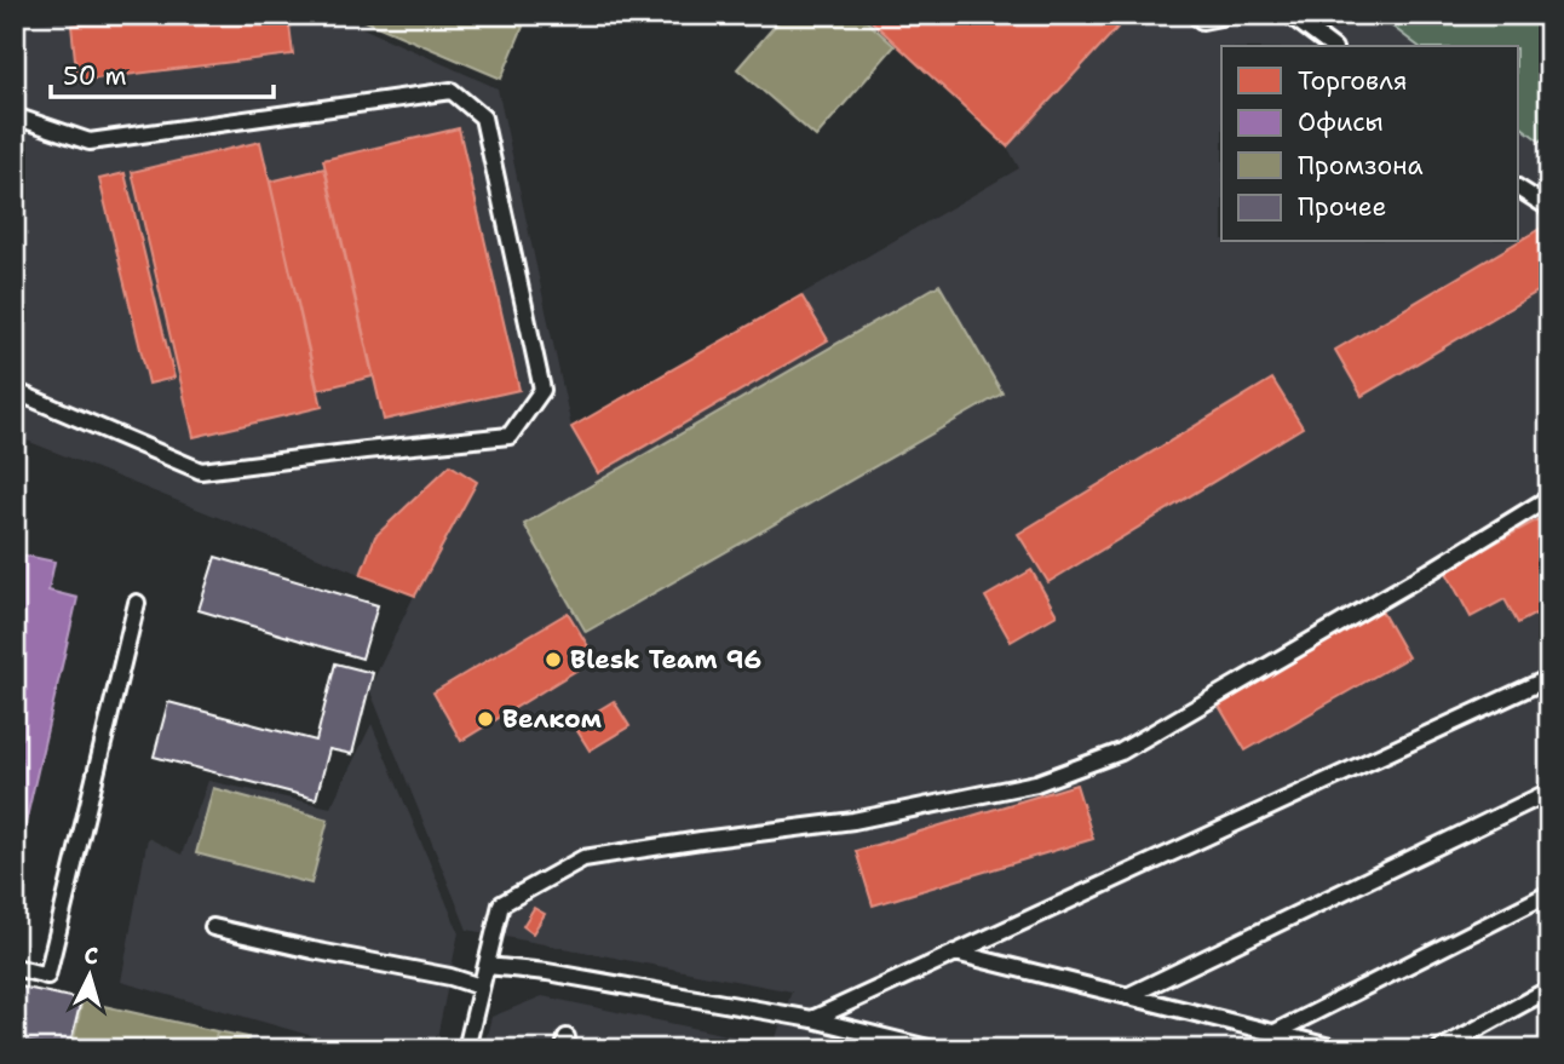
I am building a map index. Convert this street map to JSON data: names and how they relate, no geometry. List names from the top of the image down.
{
  "places": ["Blesk Team 96", "Велком"],
  "legend": [
    "Торговля",
    "Офисы",
    "Промзона",
    "Прочее"
  ],
  "scale_bar": "50 m",
  "north": "top"
}
